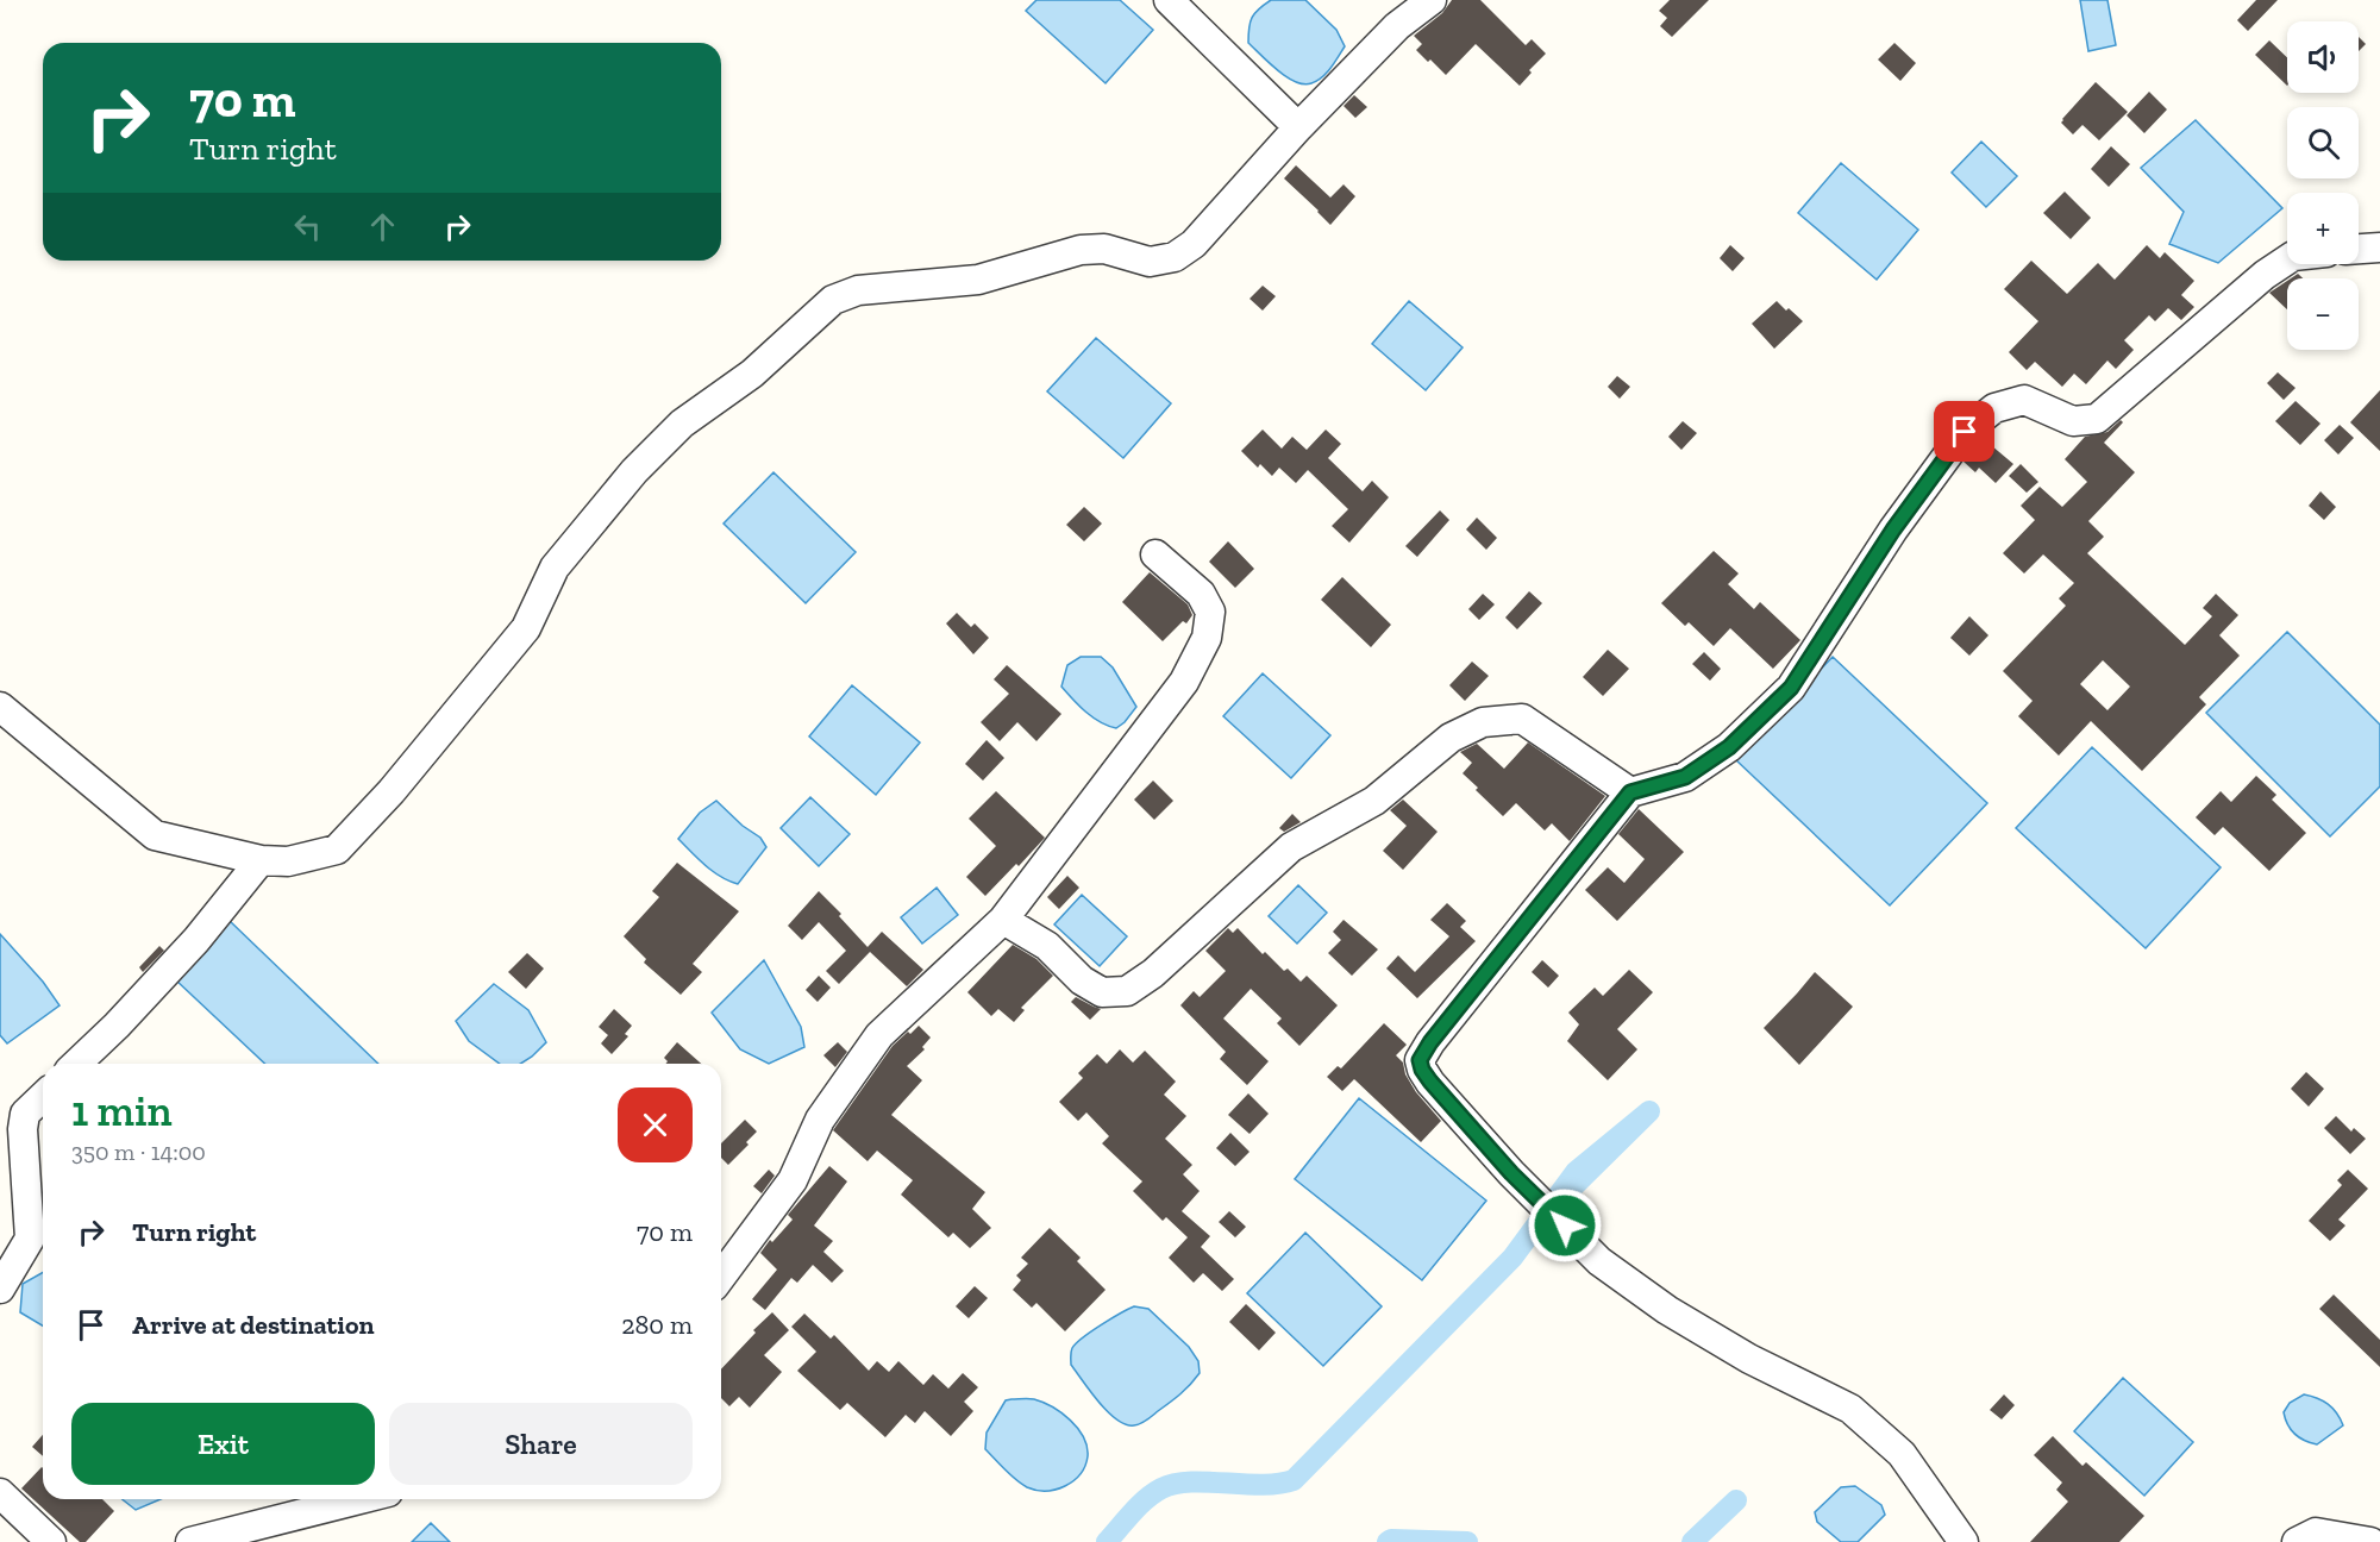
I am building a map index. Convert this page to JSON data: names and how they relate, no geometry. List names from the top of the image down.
{
  "page": {
    "map_buttons": ["+", "−"],
    "turn": ["70 m", "Turn right"],
    "heading": ["1 min", "350 m · 14:00"],
    "list": [
      {
        "name": "Turn right",
        "value": "70 m"
      },
      {
        "name": "Arrive at destination",
        "value": "280 m"
      }
    ],
    "buttons": ["Exit", "Share"]
  }
}
